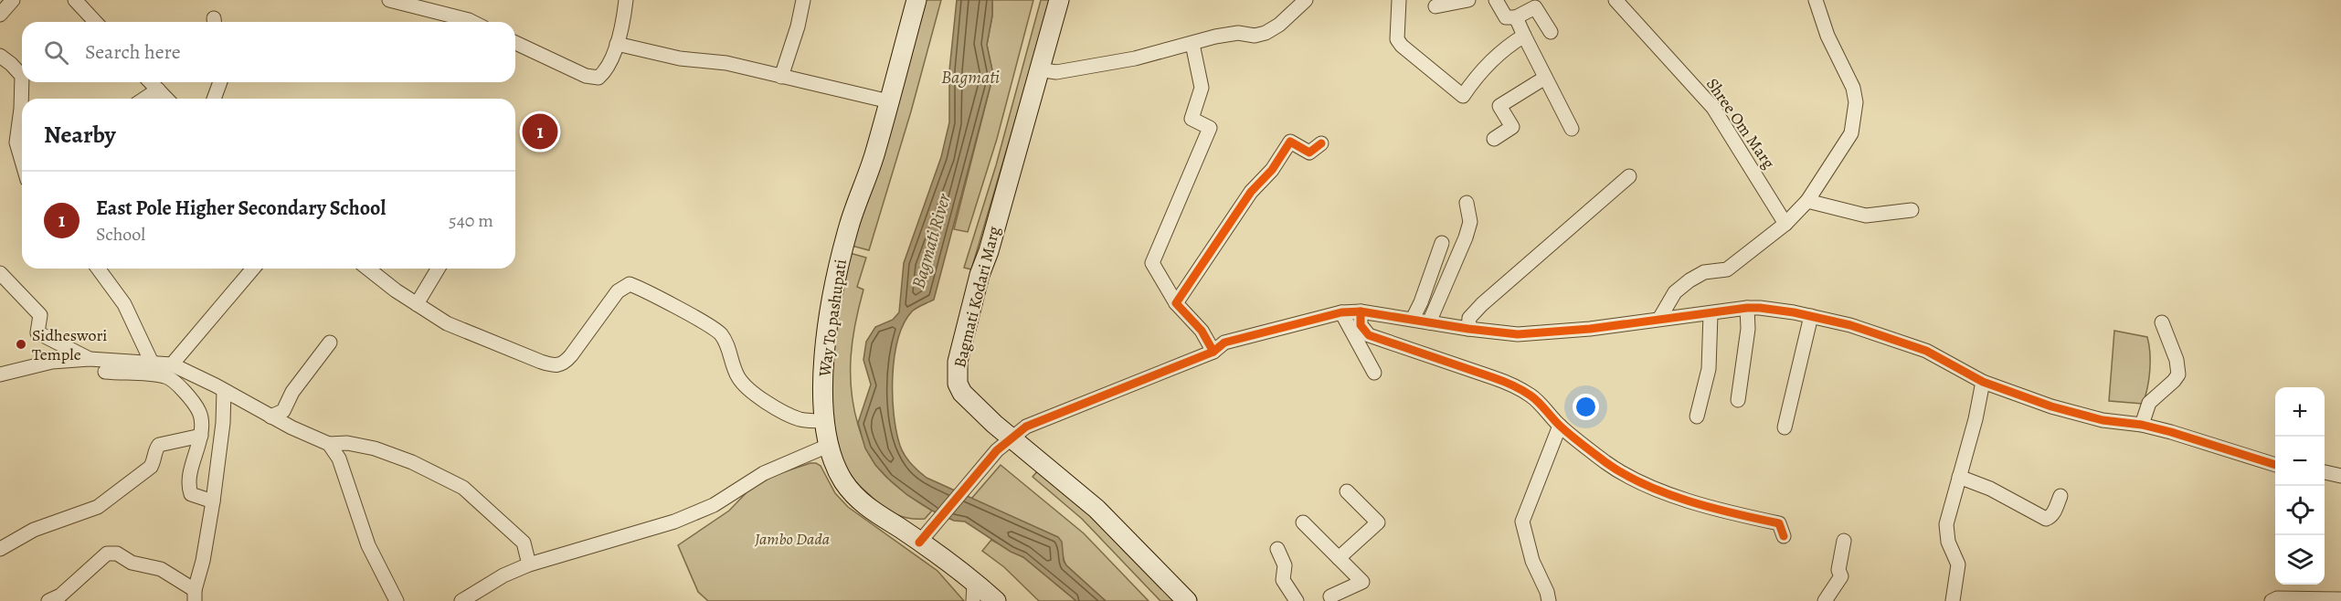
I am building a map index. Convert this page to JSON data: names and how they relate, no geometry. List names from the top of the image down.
{
  "streets": {
    "main road": ["Bagmati Kodari Marg", "Way To pashupati"],
    "street": ["Shree Om Marg"]
  },
  "water": ["Bagmati", "Bagmati River"],
  "parks": ["Jambo Dada"],
  "places": ["Sidheswori Temple"],
  "page": {
    "search": "Search here",
    "heading": "Nearby",
    "pins": "1",
    "list": [
      {
        "mark": "1",
        "name": "East Pole Higher Secondary School",
        "note": "School",
        "value": "540 m"
      }
    ],
    "map_buttons": ["+", "−"]
  }
}
